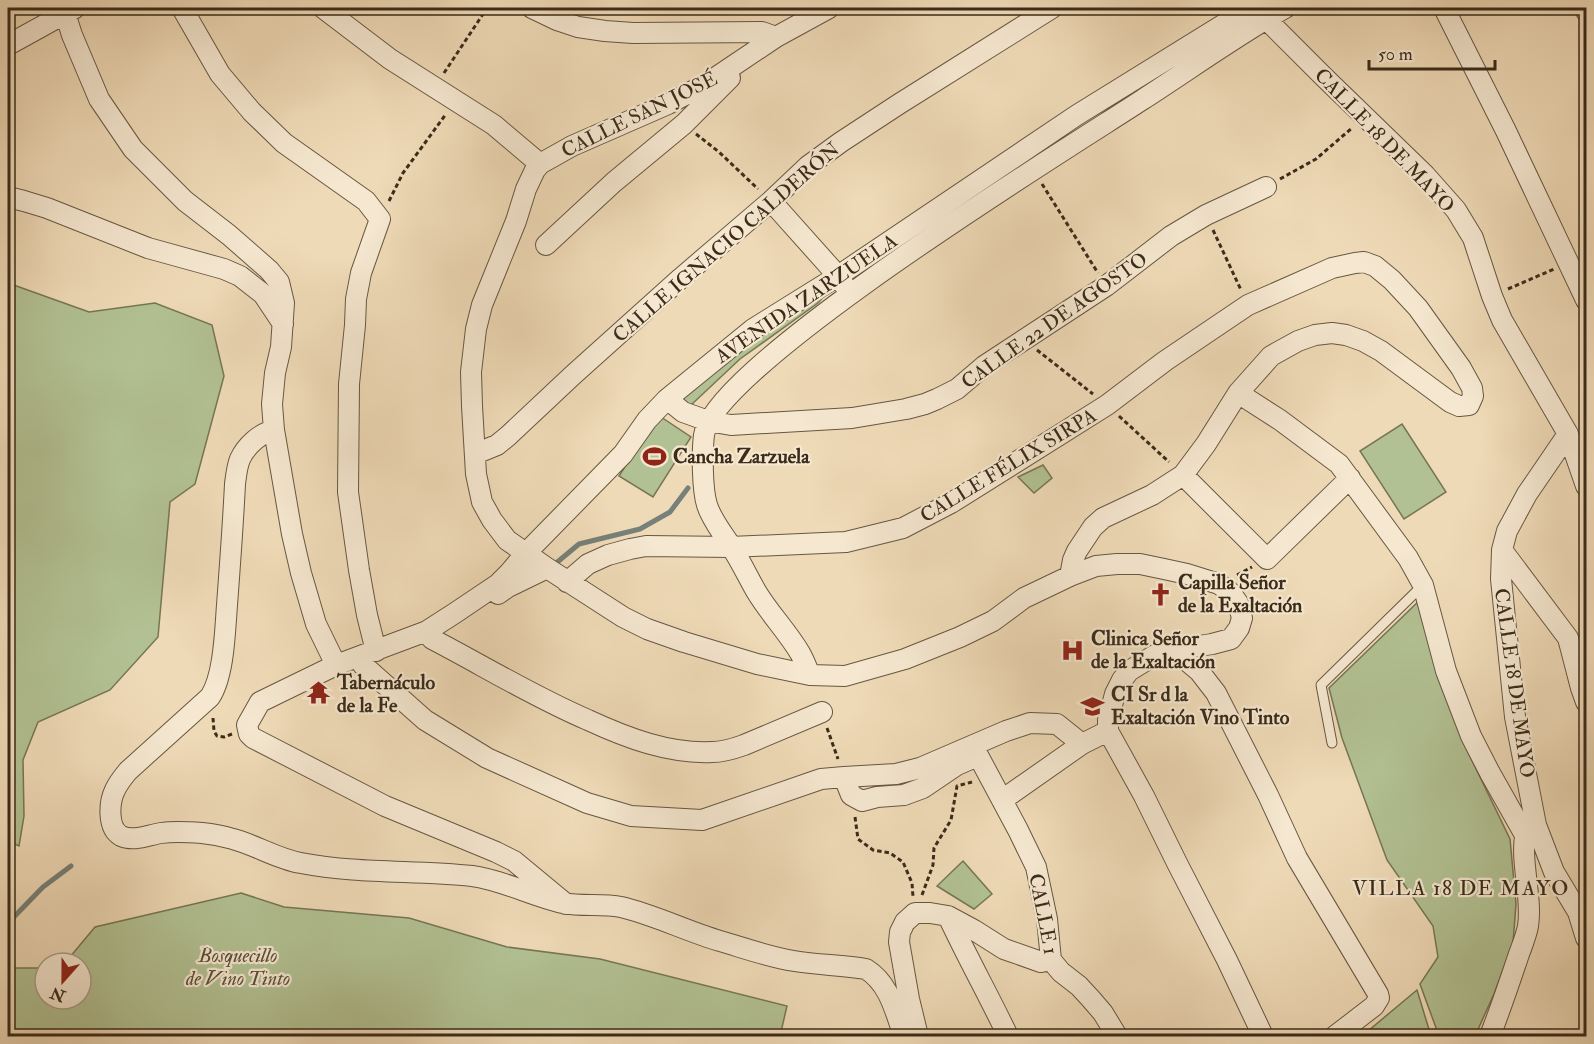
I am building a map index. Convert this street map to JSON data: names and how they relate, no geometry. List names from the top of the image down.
{
  "streets": {
    "street": [
      "CALLE SAN JOSÉ",
      "CALLE 18 DE MAYO",
      "CALLE IGNACIO CALDERÓN",
      "AVENIDA ZARZUELA",
      "CALLE 22 DE AGOSTO",
      "CALLE FÉLIX SIRPA",
      "CALLE 1"
    ]
  },
  "crossings": [
    ["CALLE 18 DE MAYO", "AVENIDA ZARZUELA"],
    ["AVENIDA ZARZUELA", "CALLE 22 DE AGOSTO"]
  ],
  "districts": ["VILLA 18 DE MAYO"],
  "parks": ["Bosquecillo de Vino Tinto"],
  "places": {
    "sports": ["Cancha Zarzuela"],
    "church": ["Capilla Señor de la Exaltación"],
    "hospital": ["Clinica Señor de la Exaltación"],
    "temple": ["Tabernáculo de la Fe"],
    "school or university": ["CI Sr d la Exaltación Vino Tinto"]
  },
  "scale_bar": "50 m",
  "north": "bottom"
}
